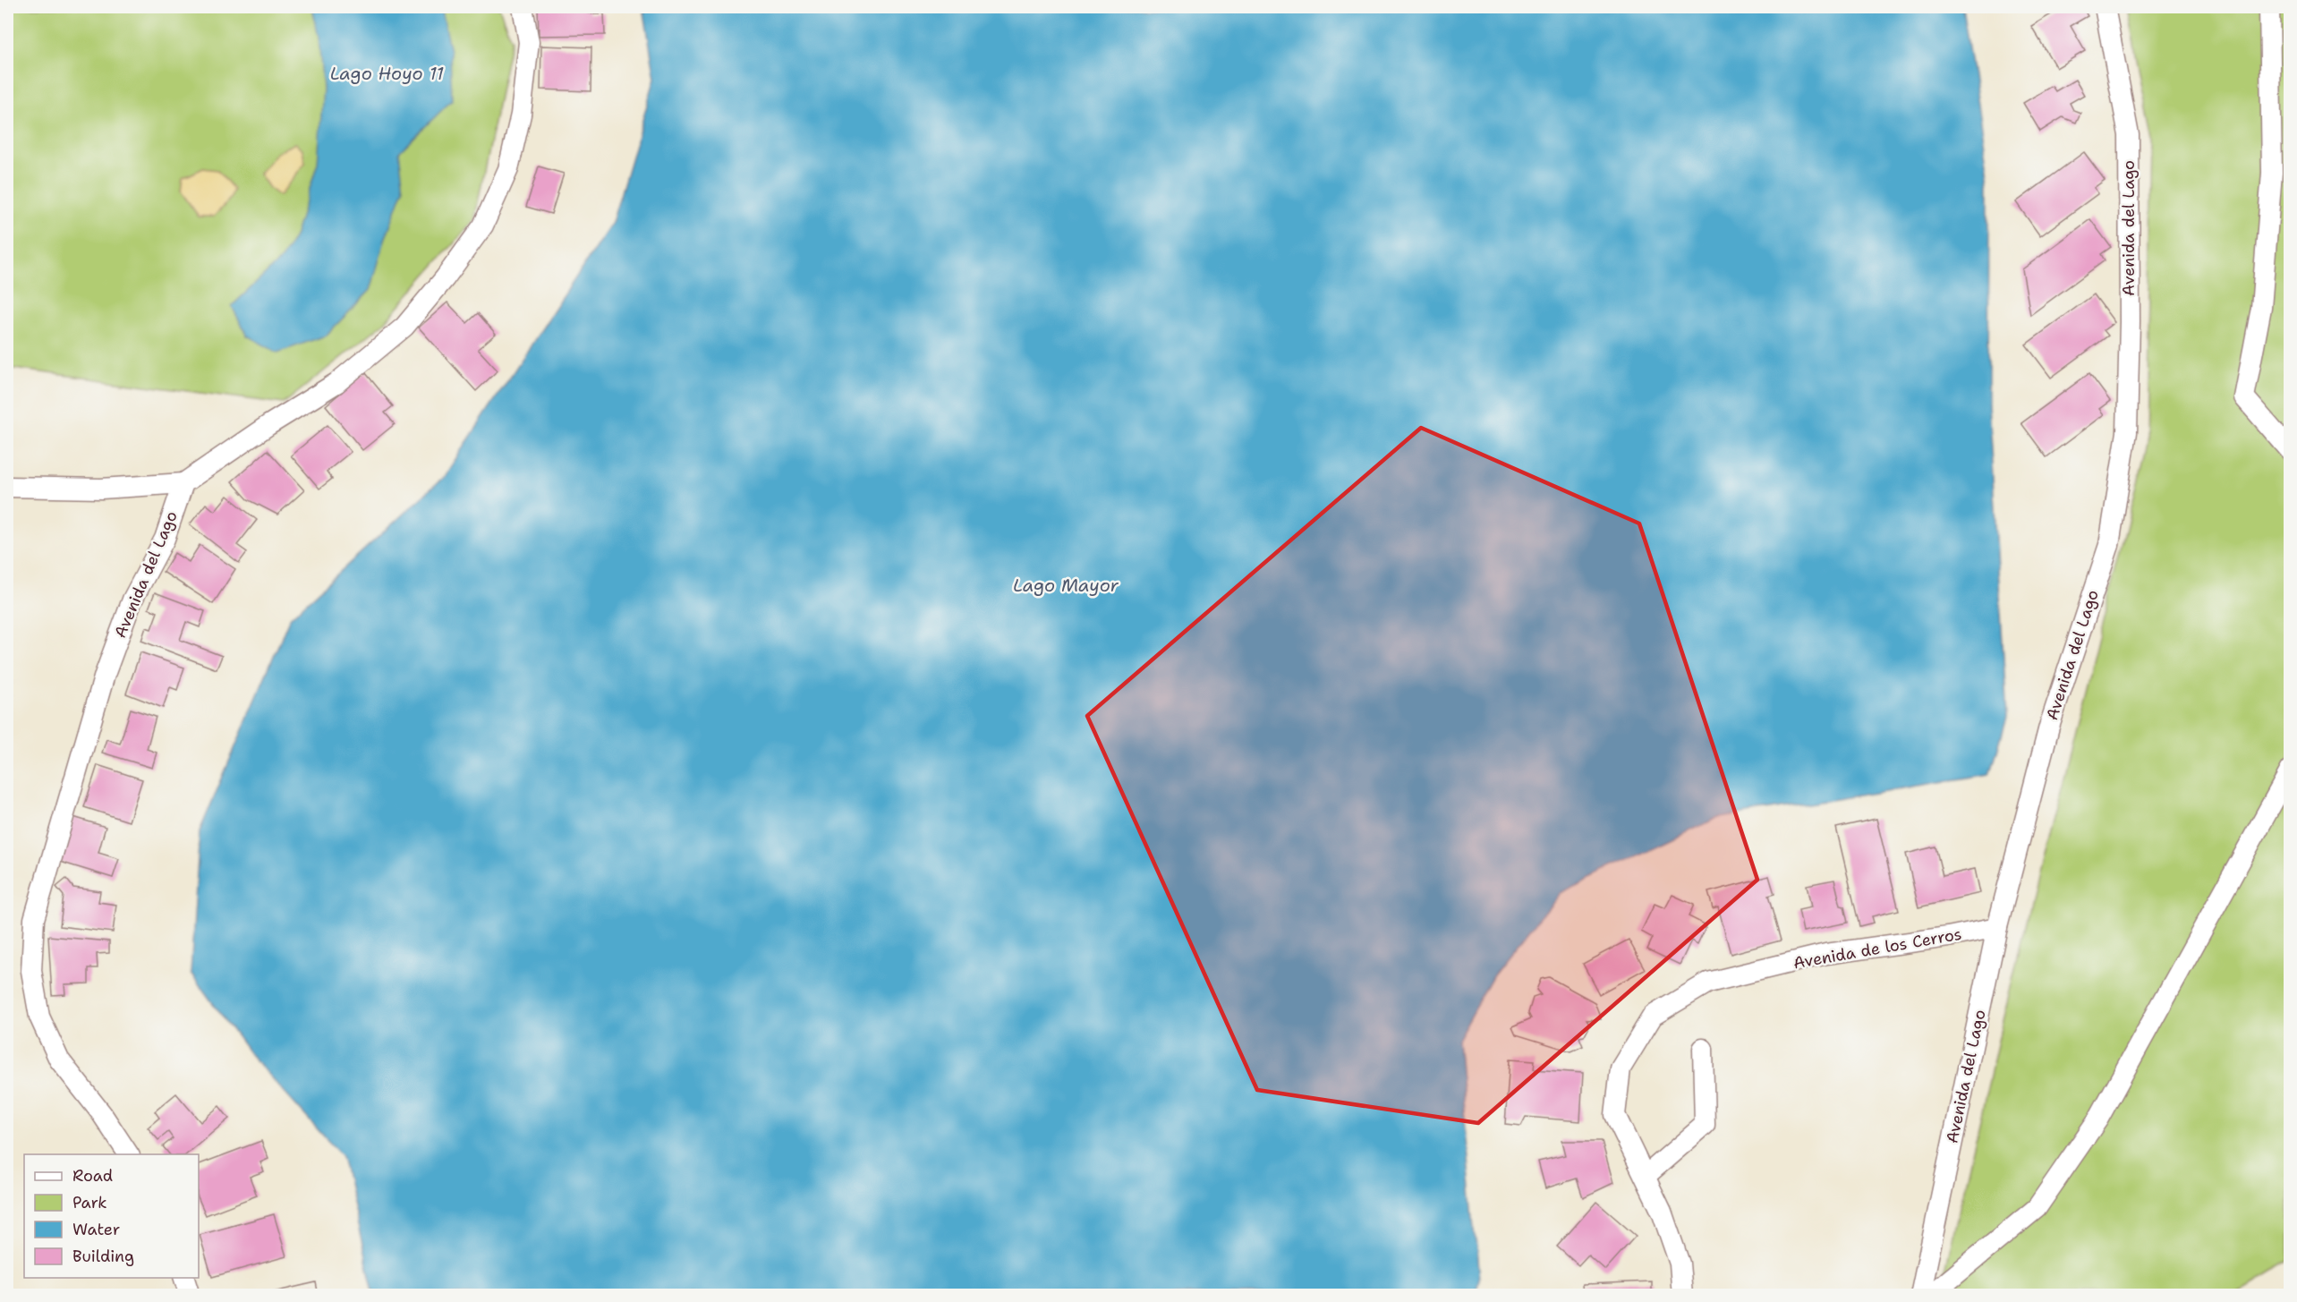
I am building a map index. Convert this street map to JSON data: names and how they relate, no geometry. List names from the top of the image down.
{
  "streets": {
    "street": ["Avenida del Lago", "Avenida de los Cerros"]
  },
  "crossings": [
    ["Avenida del Lago", "Avenida de los Cerros"]
  ],
  "water": ["Lago Hoyo 11", "Lago Mayor"],
  "legend": [
    "Road",
    "Park",
    "Water",
    "Building"
  ]
}
